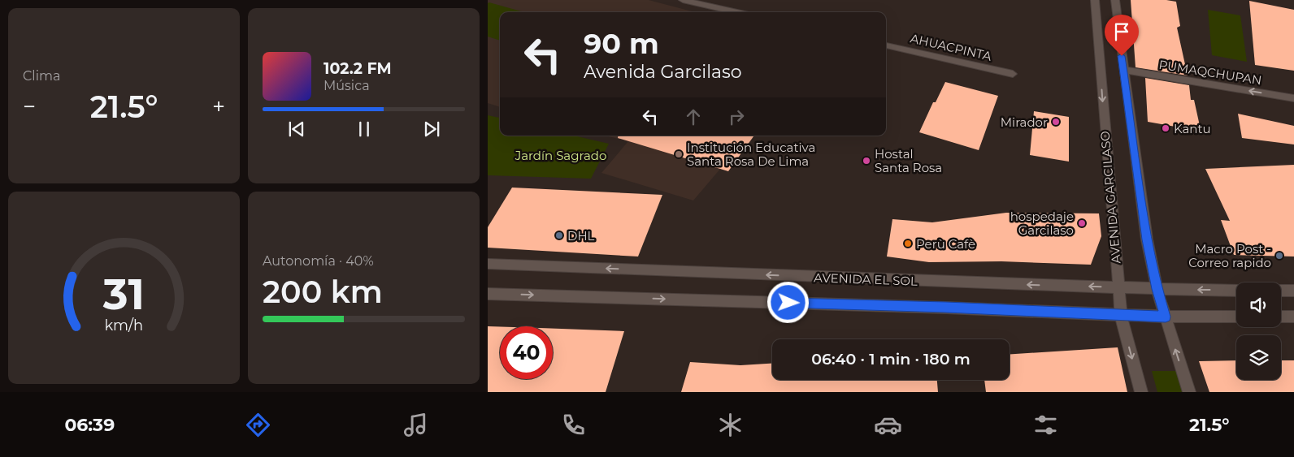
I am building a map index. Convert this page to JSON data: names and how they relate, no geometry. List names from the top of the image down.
{
  "streets": {
    "street": [
      "AHUACPINTA",
      "PUMAQCHUPAN",
      "AVENIDA GARCILASO",
      "AVENIDA EL SOL"
    ]
  },
  "crossings": [
    ["AVENIDA GARCILASO", "AVENIDA EL SOL"]
  ],
  "one_way": ["PUMAQCHUPAN"],
  "parks": ["Jardín Sagrado"],
  "places": [
    "Mirador",
    "Kantu",
    "Institución Educativa Santa Rosa De Lima",
    "Hostal Santa Rosa",
    "hospedaje Garcilaso",
    "DHL",
    "Perù Cafè",
    "Macro Post - Correo rapido"
  ],
  "page": {
    "tile": [
      "Clima",
      ["Autonomía · 40%", "200 km"]
    ],
    "turn": ["90 m", "Avenida Garcilaso"],
    "song": ["102.2 FM", "Música"],
    "heat": ["−", "21.5°", "+"],
    "limit": "40",
    "trip": "06:40 · 1 min · 180 m",
    "tabs": ["06:39", "21.5°"],
    "gauge": ["31", "km/h"]
  }
}
